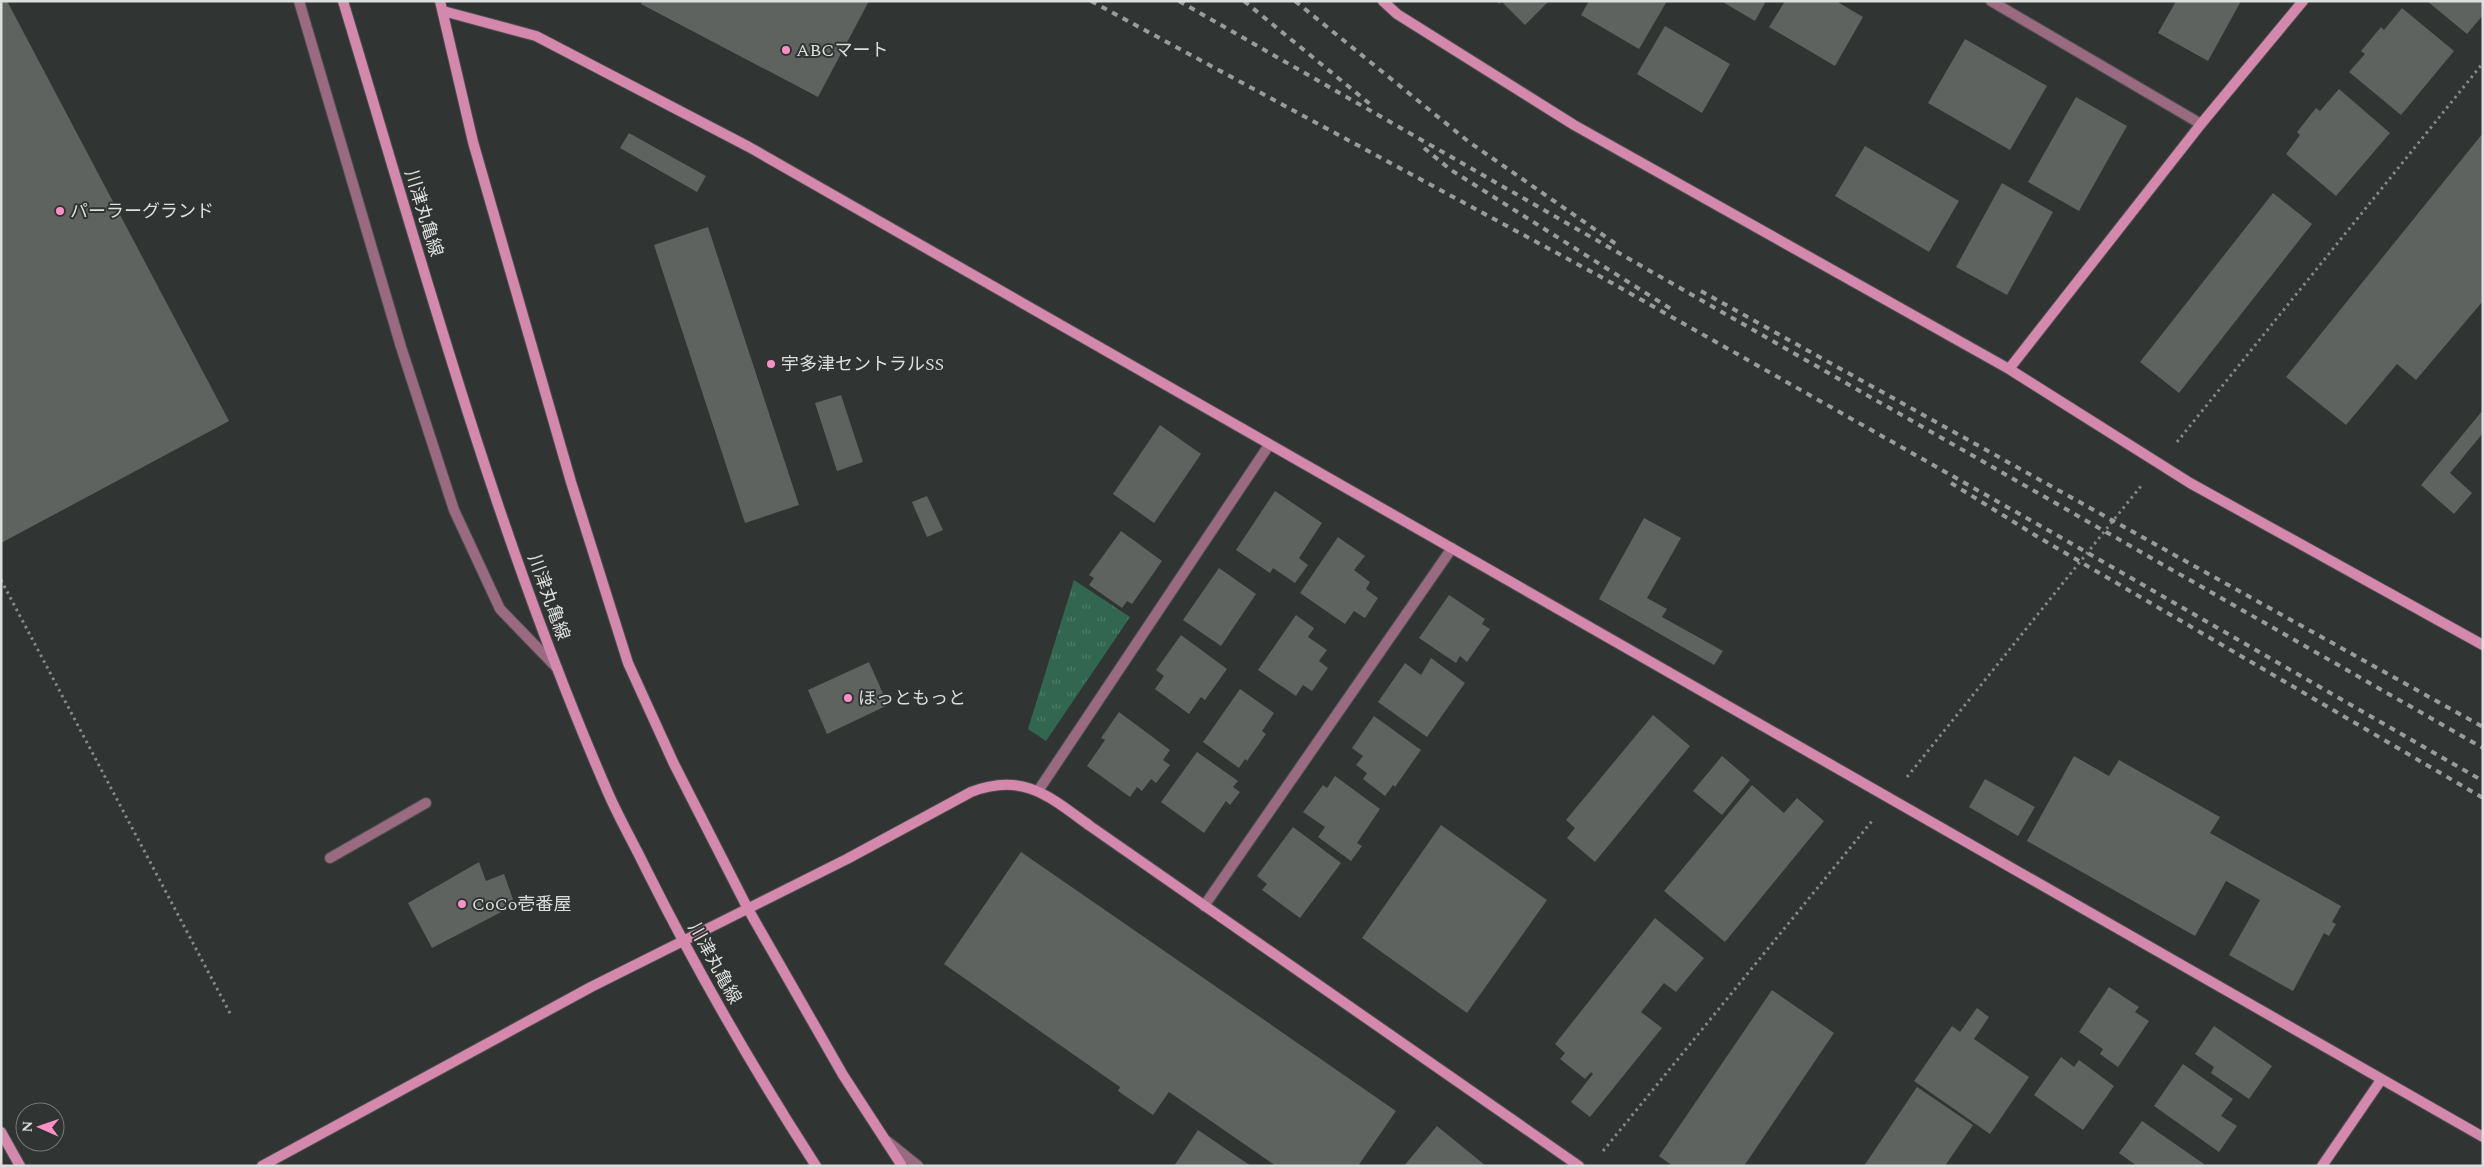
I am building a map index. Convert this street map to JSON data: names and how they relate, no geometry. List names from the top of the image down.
{
  "streets": {
    "street": ["川津丸亀線"]
  },
  "places": [
    "ABCマート",
    "パーラーグランド",
    "宇多津セントラルSS",
    "ほっともっと",
    "CoCo壱番屋"
  ],
  "north": "left"
}
